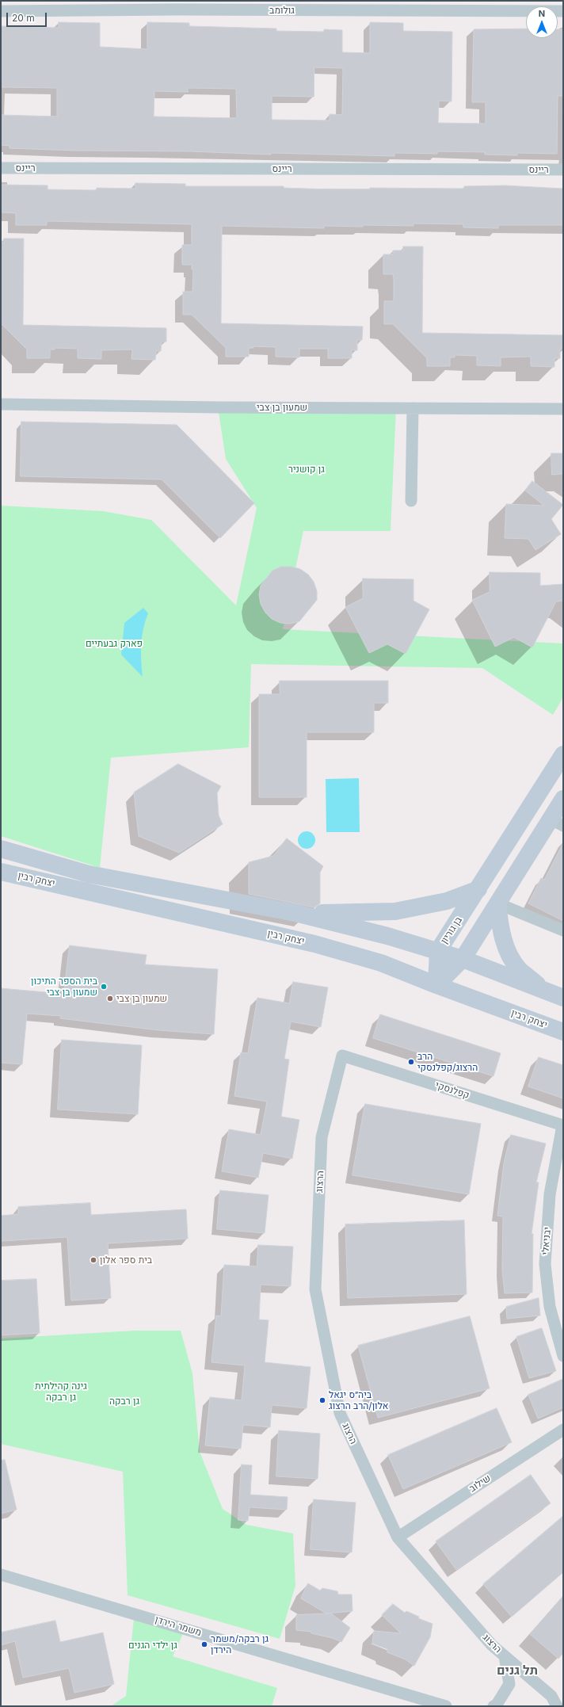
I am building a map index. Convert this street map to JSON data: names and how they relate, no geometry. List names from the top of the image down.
{
  "streets": {
    "main road": ["יצחק רבין", "בן גוריון"],
    "street": [
      "גולומב",
      "ריינס",
      "שמעון בן צבי",
      "קפלנסקי",
      "הרצוג",
      "יבניאלי",
      "שילוב",
      "משמר הירדן"
    ]
  },
  "crossings": [
    ["יצחק רבין", "בן גוריון"],
    ["קפלנסקי", "הרצוג"],
    ["קפלנסקי", "יבניאלי"],
    ["הרצוג", "שילוב"]
  ],
  "districts": ["תל גנים"],
  "parks": [
    "גן קושניר",
    "פארק גבעתיים",
    "גינה קהילתית גן רבקה",
    "גן רבקה",
    "גן ילדי הגנים"
  ],
  "places": [
    "בית הספר התיכון שמעון בן צבי",
    "שמעון בן צבי",
    "הרב הרצוג/קפלנסקי",
    "בית ספר אלון",
    "ביה״ס יגאל אלון/הרב הרצוג",
    "גן רבקה/משמר הירדן"
  ],
  "scale_bar": "20 m",
  "north": "top"
}
